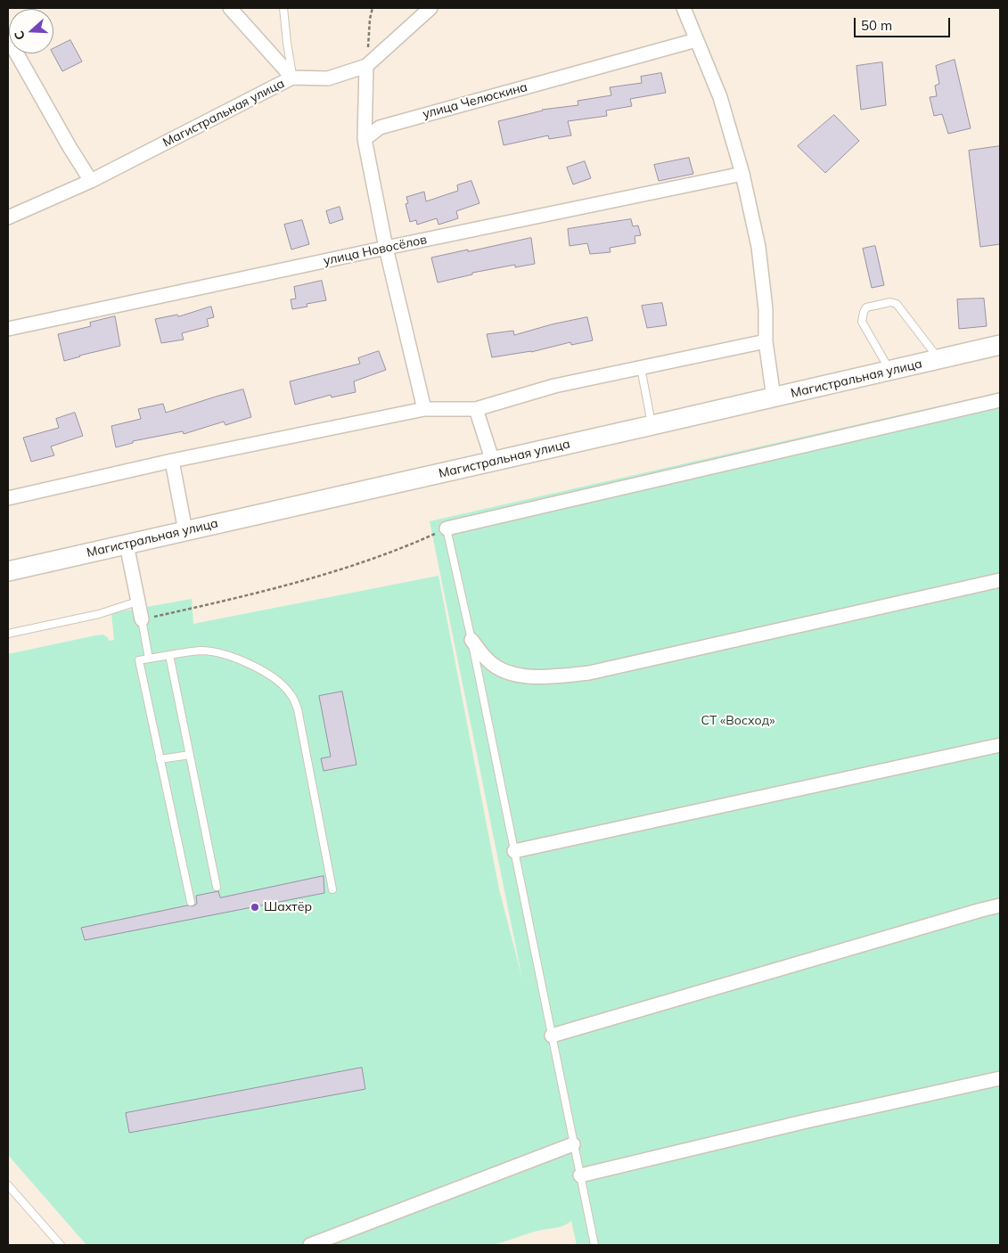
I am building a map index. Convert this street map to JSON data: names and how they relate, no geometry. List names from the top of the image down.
{
  "streets": {
    "main road": ["Магистральная улица"],
    "street": ["улица Челюскина", "улица Новосёлов"]
  },
  "parks": ["СТ «Восход»"],
  "places": ["Шахтёр"],
  "scale_bar": "50 m",
  "north": "left"
}
